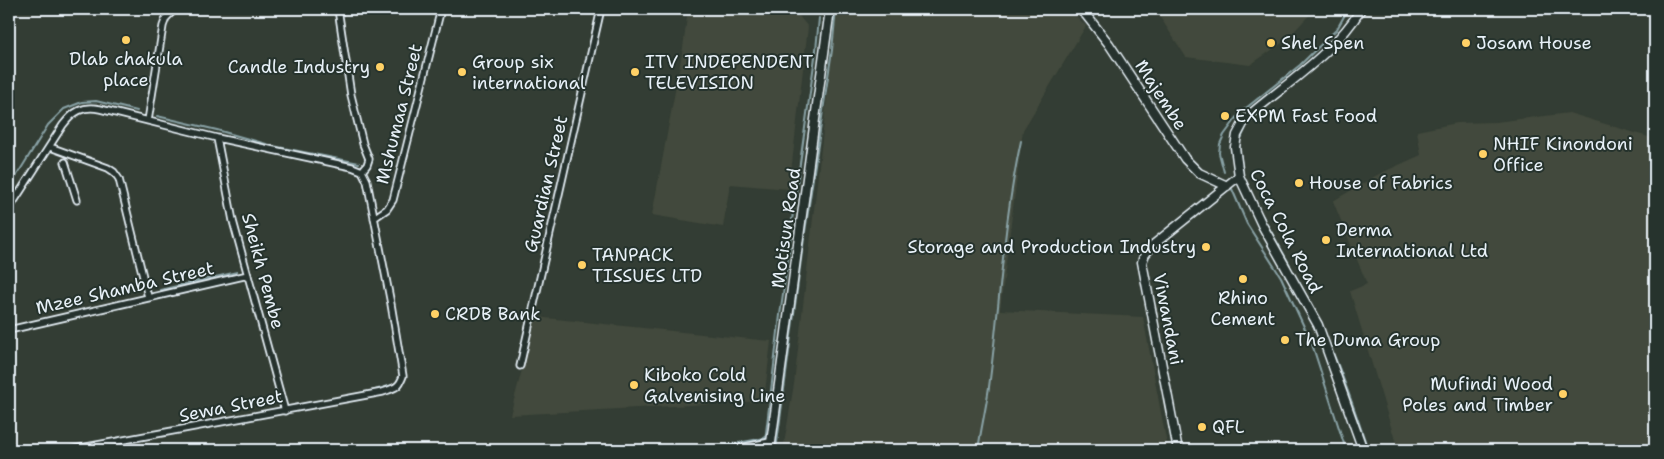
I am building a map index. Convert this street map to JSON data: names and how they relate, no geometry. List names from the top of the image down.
{
  "streets": {
    "street": [
      "Majembe",
      "Mshumaa Street",
      "Guardian Street",
      "Motisun Road",
      "Coca Cola Road",
      "Sheikh Pembe",
      "Mzee Shamba Street",
      "Viwandani",
      "Sewa Street"
    ]
  },
  "crossings": [
    ["Majembe", "Viwandani"],
    ["Mshumaa Street", "Sewa Street"],
    ["Coca Cola Road", "Viwandani"],
    ["Sheikh Pembe", "Mzee Shamba Street"],
    ["Sheikh Pembe", "Sewa Street"]
  ],
  "places": [
    "Dlab chakula place",
    "Shel Spen",
    "Josam House",
    "Candle Industry",
    "Group six international",
    "ITV INDEPENDENT TELEVISION",
    "EXPM Fast Food",
    "NHIF Kinondoni Office",
    "House of Fabrics",
    "Derma International Ltd",
    "Storage and Production Industry",
    "TANPACK TISSUES LTD",
    "Rhino Cement",
    "CRDB Bank",
    "The Duma Group",
    "Kiboko Cold Galvenising Line",
    "Mufindi Wood Poles and Timber",
    "QFL"
  ]
}
